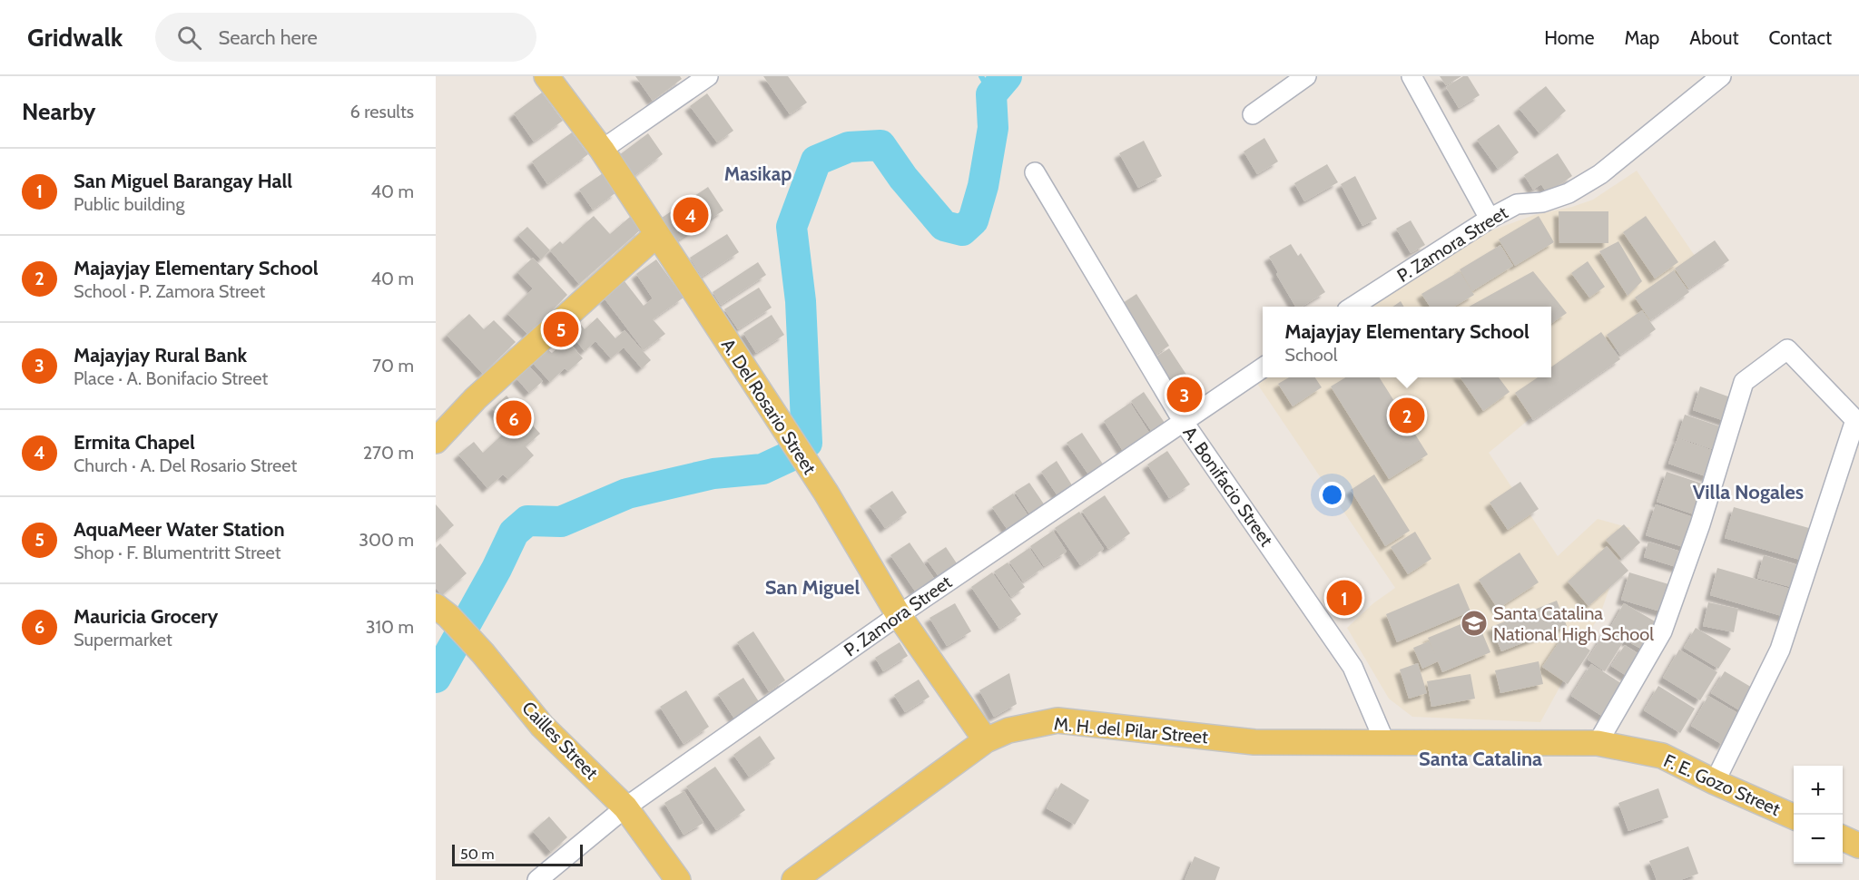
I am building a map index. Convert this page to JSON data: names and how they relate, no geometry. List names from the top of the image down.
{
  "streets": {
    "main road": [
      "A. Del Rosario Street",
      "M. H. del Pilar Street",
      "Cailles Street",
      "F. E. Gozo Street"
    ],
    "street": ["P. Zamora Street", "A. Bonifacio Street"]
  },
  "crossings": [
    ["P. Zamora Street", "A. Del Rosario Street"],
    ["P. Zamora Street", "A. Bonifacio Street"],
    ["P. Zamora Street", "Cailles Street"],
    ["A. Del Rosario Street", "M. H. del Pilar Street"],
    ["A. Bonifacio Street", "M. H. del Pilar Street"],
    ["A. Bonifacio Street", "F. E. Gozo Street"],
    ["M. H. del Pilar Street", "F. E. Gozo Street"]
  ],
  "districts": [
    "Masikap",
    "Villa Nogales",
    "San Miguel",
    "Santa Catalina"
  ],
  "places": {
    "school or university": ["Santa Catalina National High School"]
  },
  "scale_bar": "50 m",
  "page": {
    "header": "Gridwalk",
    "search": "Search here",
    "nav": [
      "Home",
      "Map",
      "About",
      "Contact"
    ],
    "heading": ["Nearby", "6 results"],
    "list": [
      {
        "mark": "1",
        "name": "San Miguel Barangay Hall",
        "note": "Public building",
        "value": "40 m"
      },
      {
        "mark": "2",
        "name": "Majayjay Elementary School",
        "note": "School · P. Zamora Street",
        "value": "40 m"
      },
      {
        "mark": "3",
        "name": "Majayjay Rural Bank",
        "note": "Place · A. Bonifacio Street",
        "value": "70 m"
      },
      {
        "mark": "4",
        "name": "Ermita Chapel",
        "note": "Church · A. Del Rosario Street",
        "value": "270 m"
      },
      {
        "mark": "5",
        "name": "AquaMeer Water Station",
        "note": "Shop · F. Blumentritt Street",
        "value": "300 m"
      },
      {
        "mark": "6",
        "name": "Mauricia Grocery",
        "note": "Supermarket",
        "value": "310 m"
      }
    ],
    "pins": [
      "4",
      "5",
      "3",
      "2",
      "6",
      "1"
    ],
    "popup": ["Majayjay Elementary School", "School"],
    "map_buttons": ["+", "−"],
    "scale": "50 m"
  }
}
